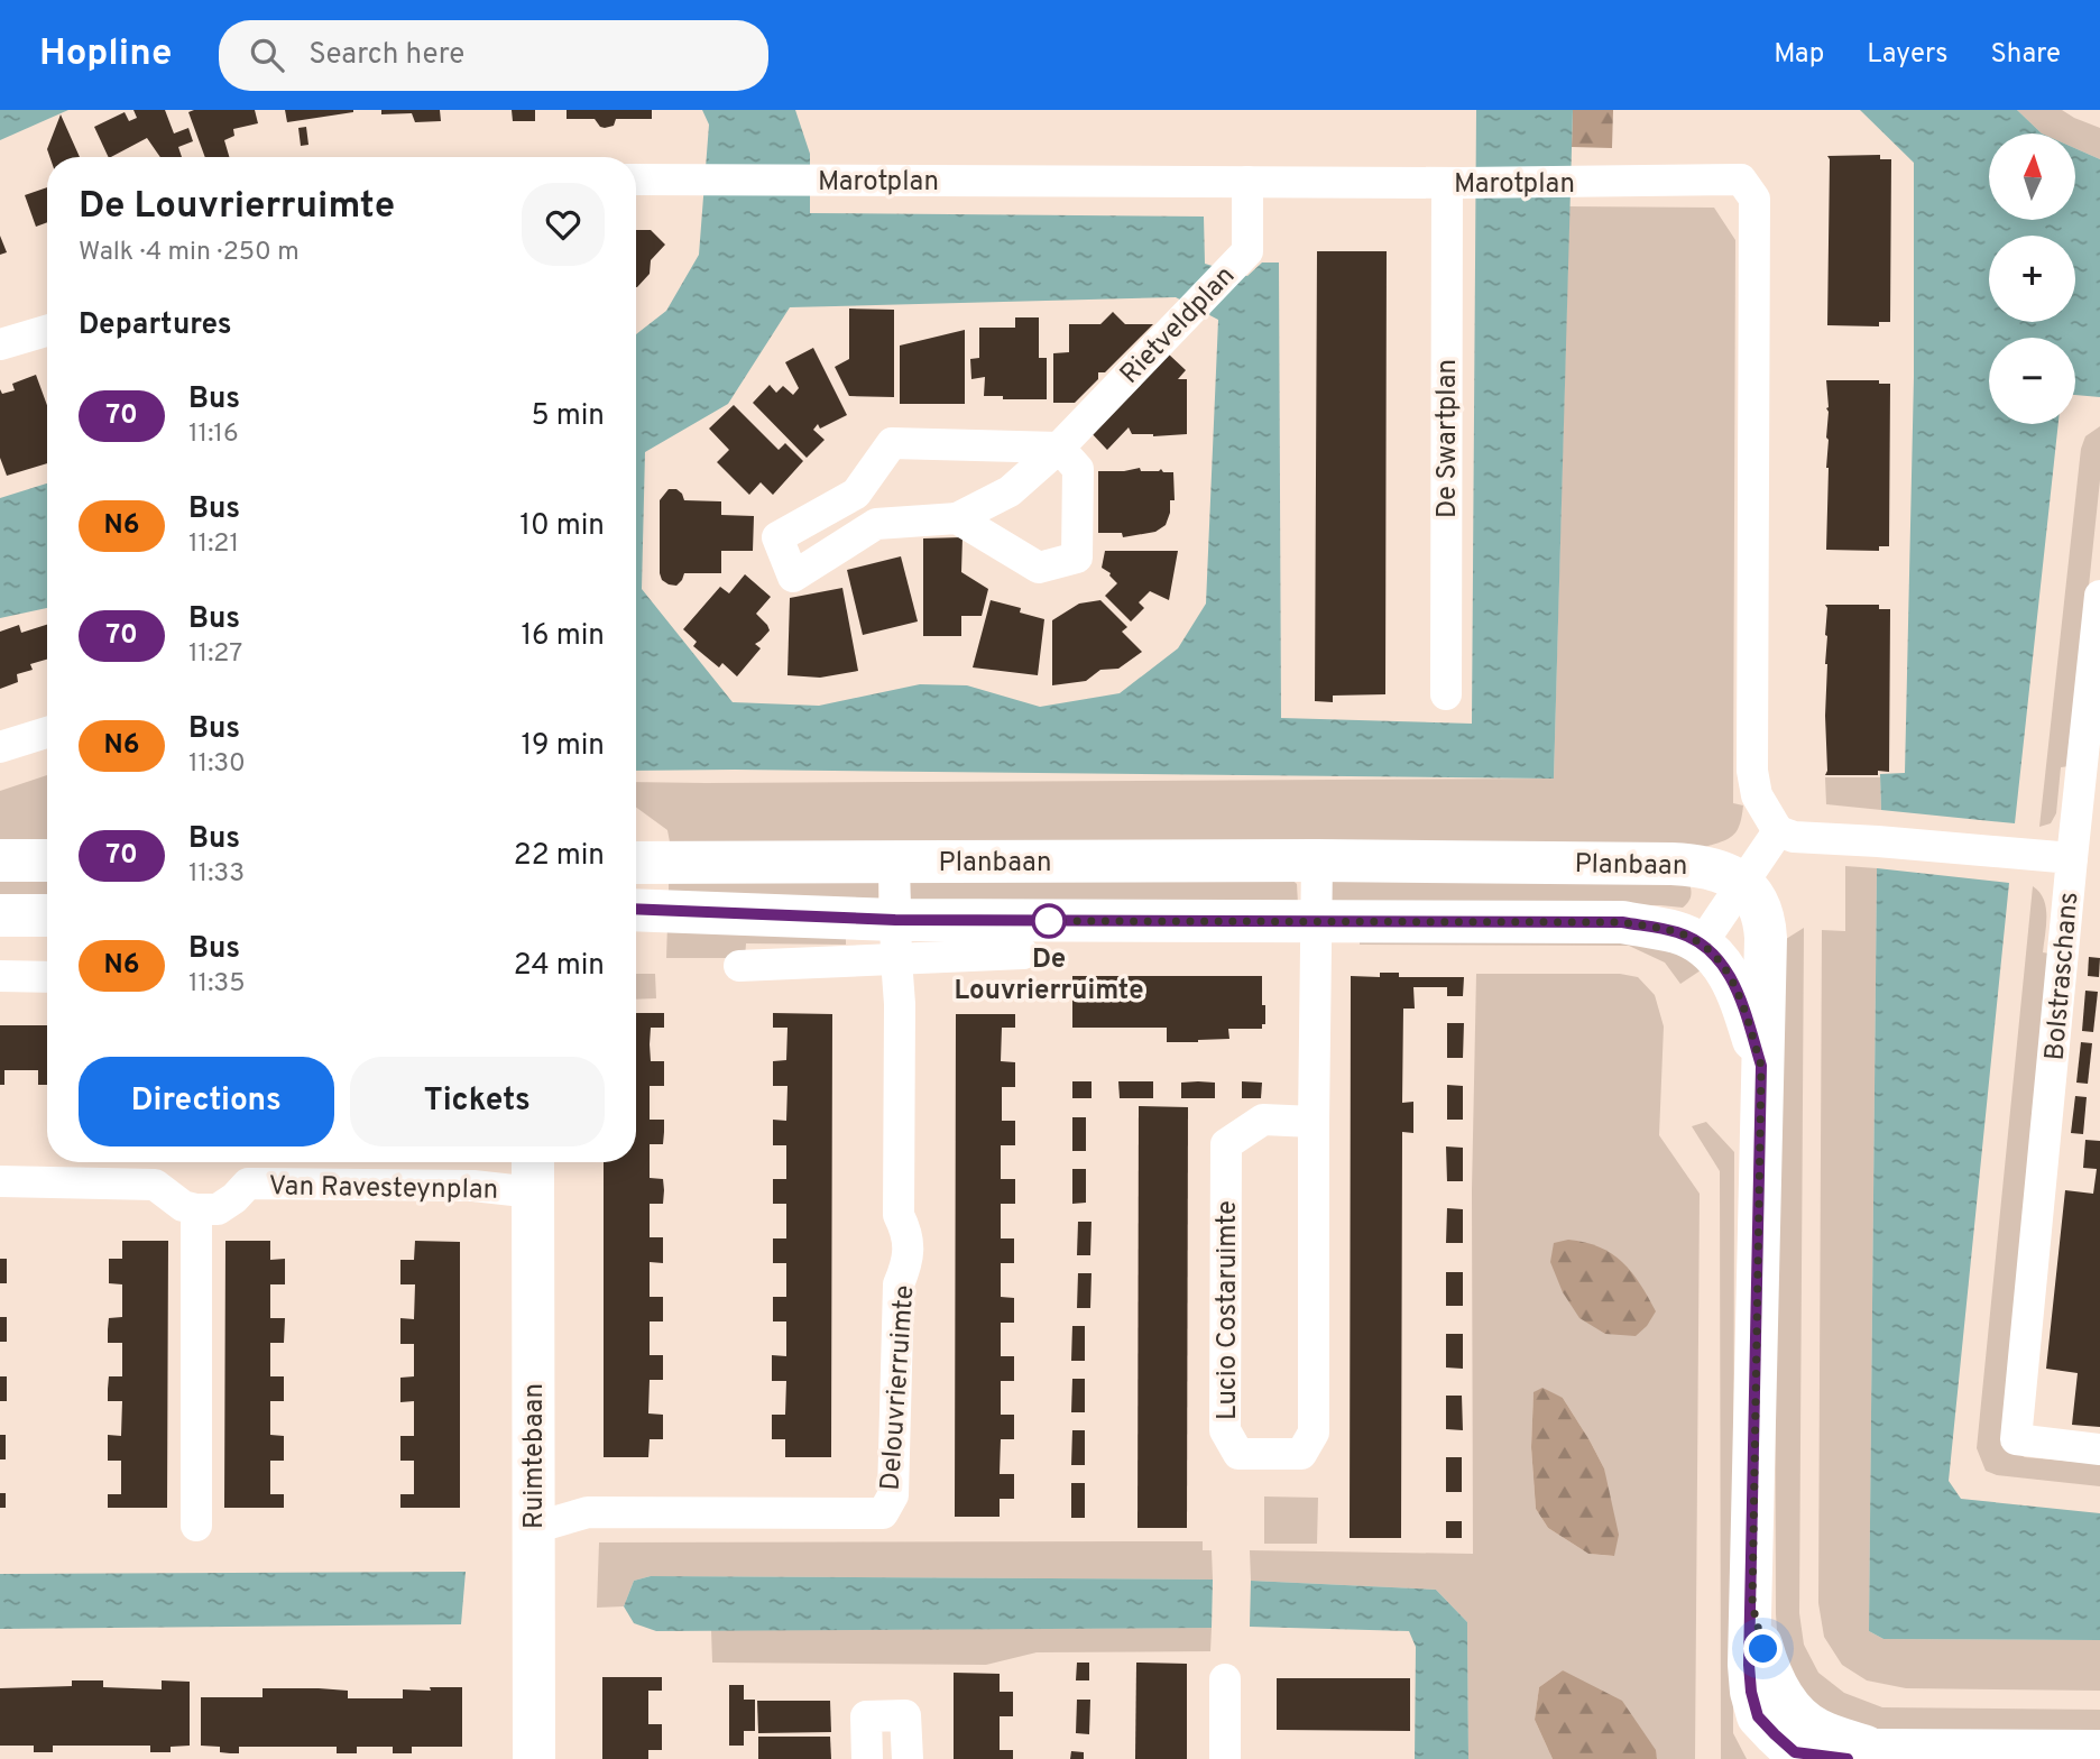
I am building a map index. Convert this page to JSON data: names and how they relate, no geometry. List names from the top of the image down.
{
  "streets": {
    "street": [
      "Marotplan",
      "Rietveldplan",
      "De Swartplan",
      "Planbaan",
      "Bolstraschans",
      "Van Ravesteynplan",
      "Lucio Costaruimte",
      "Delouvrierruimte",
      "Ruimtebaan"
    ]
  },
  "crossings": [
    ["Marotplan", "Rietveldplan"],
    ["Marotplan", "De Swartplan"],
    ["Marotplan", "Bolstraschans"],
    ["Planbaan", "Lucio Costaruimte"],
    ["Planbaan", "Delouvrierruimte"],
    ["Van Ravesteynplan", "Ruimtebaan"],
    ["Delouvrierruimte", "Ruimtebaan"]
  ],
  "places": ["De Louvrierruimte"],
  "lines": ["bus line 70"],
  "north": "top",
  "page": {
    "header": "Hopline",
    "search": "Search here",
    "nav": ["Map", "Layers", "Share"],
    "map_buttons": ["+", "−"],
    "heading": [
      ["De Louvrierruimte", "Walk · 4 min · 250 m"],
      "Departures"
    ],
    "list": [
      {
        "mark": "70",
        "name": "Bus",
        "note": "11:16",
        "value": "5 min"
      },
      {
        "mark": "N6",
        "name": "Bus",
        "note": "11:21",
        "value": "10 min"
      },
      {
        "mark": "70",
        "name": "Bus",
        "note": "11:27",
        "value": "16 min"
      },
      {
        "mark": "N6",
        "name": "Bus",
        "note": "11:30",
        "value": "19 min"
      },
      {
        "mark": "70",
        "name": "Bus",
        "note": "11:33",
        "value": "22 min"
      },
      {
        "mark": "N6",
        "name": "Bus",
        "note": "11:35",
        "value": "24 min"
      }
    ],
    "buttons": ["Directions", "Tickets"]
  }
}
